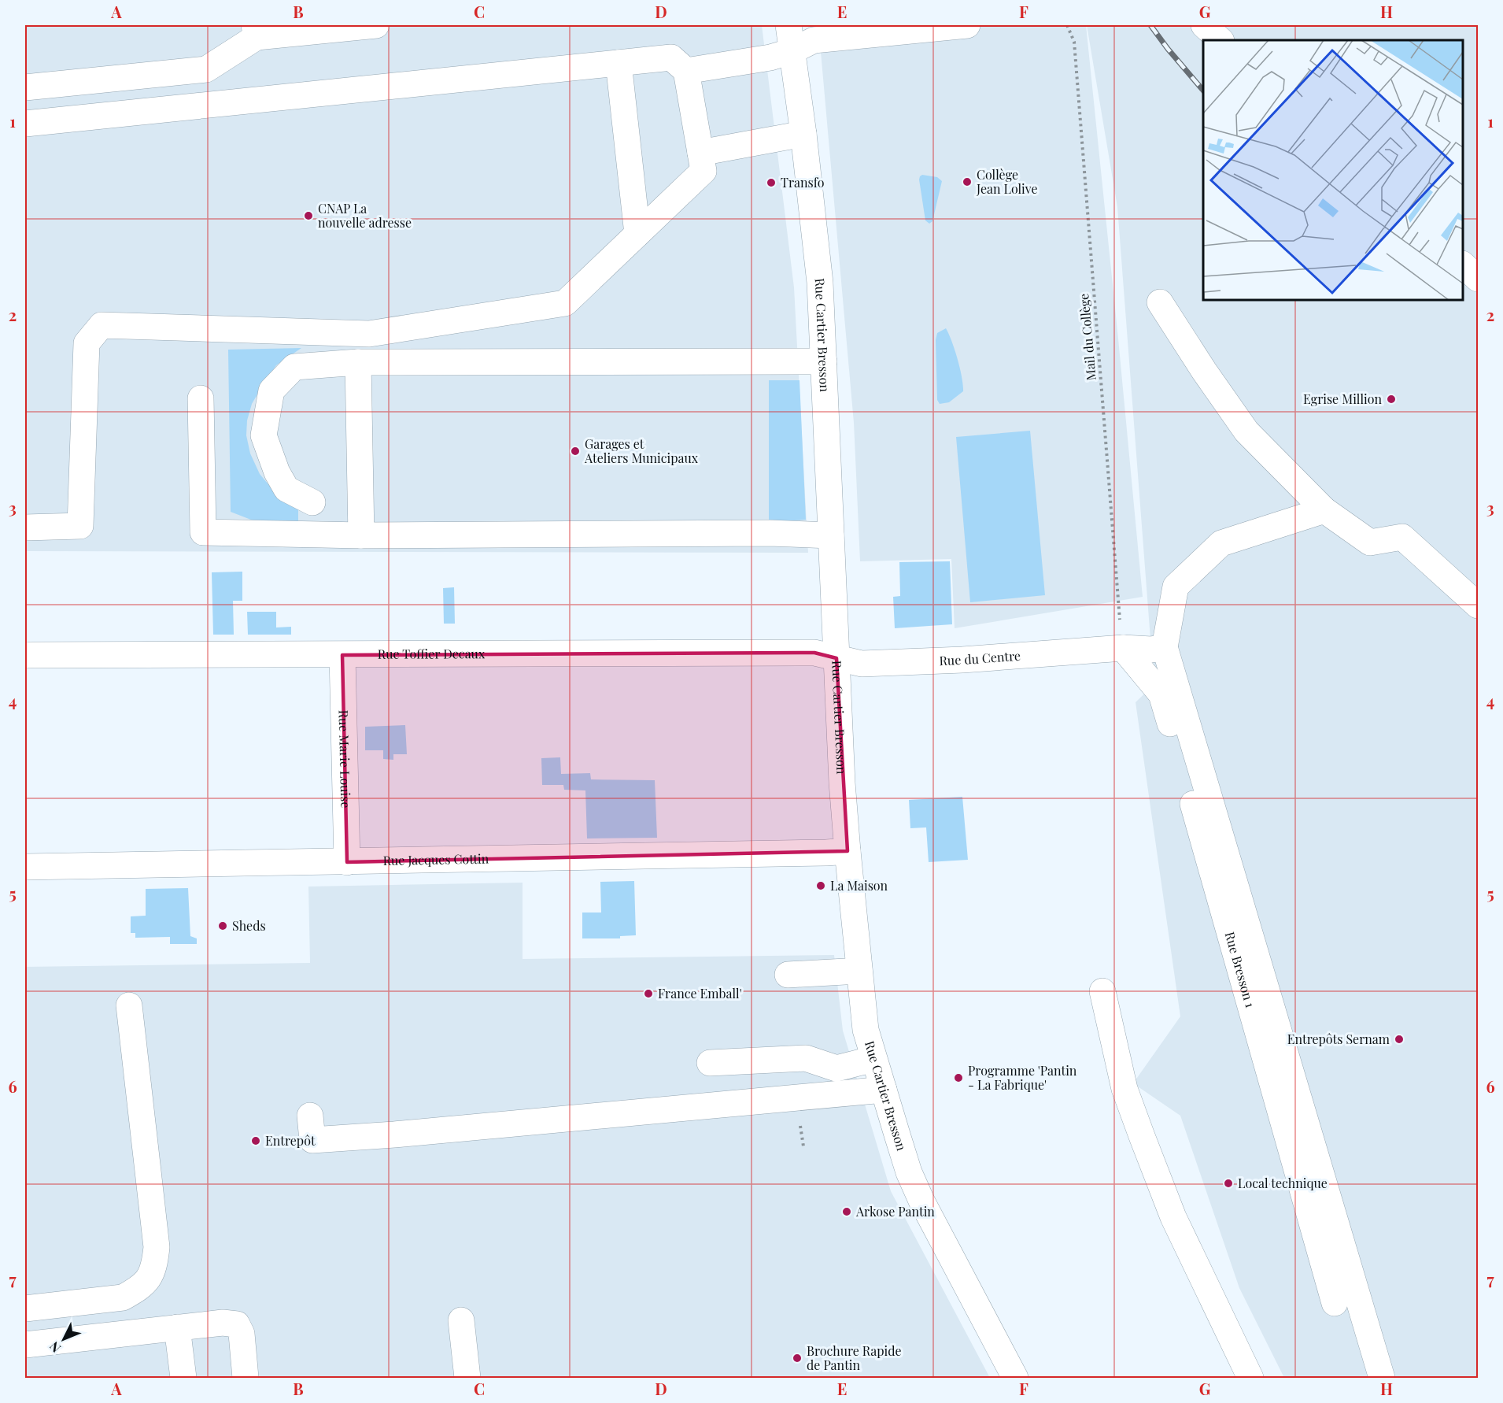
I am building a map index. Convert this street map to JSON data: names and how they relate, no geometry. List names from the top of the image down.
{
  "streets": {
    "street": [
      "Rue Cartier Bresson",
      "Rue Toffier Decaux",
      "Rue du Centre",
      "Rue Marie Louise",
      "Rue Jacques Cottin",
      "Rue Bresson 1"
    ],
    "path": ["Mail du Collège"]
  },
  "crossings": [
    ["Rue Cartier Bresson", "Rue Toffier Decaux"],
    ["Rue Cartier Bresson", "Rue du Centre"],
    ["Rue Cartier Bresson", "Rue Jacques Cottin"],
    ["Mail du Collège", "Rue du Centre"],
    ["Mail du Collège", "Rue Bresson 1"],
    ["Rue Toffier Decaux", "Rue du Centre"],
    ["Rue Toffier Decaux", "Rue Marie Louise"],
    ["Rue du Centre", "Rue Bresson 1"],
    ["Rue Marie Louise", "Rue Jacques Cottin"]
  ],
  "places": [
    "Collège Jean Lolive",
    "Transfo",
    "CNAP La nouvelle adresse",
    "Egrise Million",
    "Garages et Ateliers Municipaux",
    "La Maison",
    "Sheds",
    "France Emball'",
    "Entrepôts Sernam",
    "Programme 'Pantin - La Fabrique'",
    "Entrepôt",
    "Local technique",
    "Arkose Pantin",
    "Brochure Rapide de Pantin"
  ],
  "north": "bottom left",
  "grid": {
    "columns": [
      "A",
      "B",
      "C",
      "D",
      "E",
      "F",
      "G",
      "H"
    ],
    "rows": [
      "1",
      "2",
      "3",
      "4",
      "5",
      "6",
      "7"
    ]
  }
}
